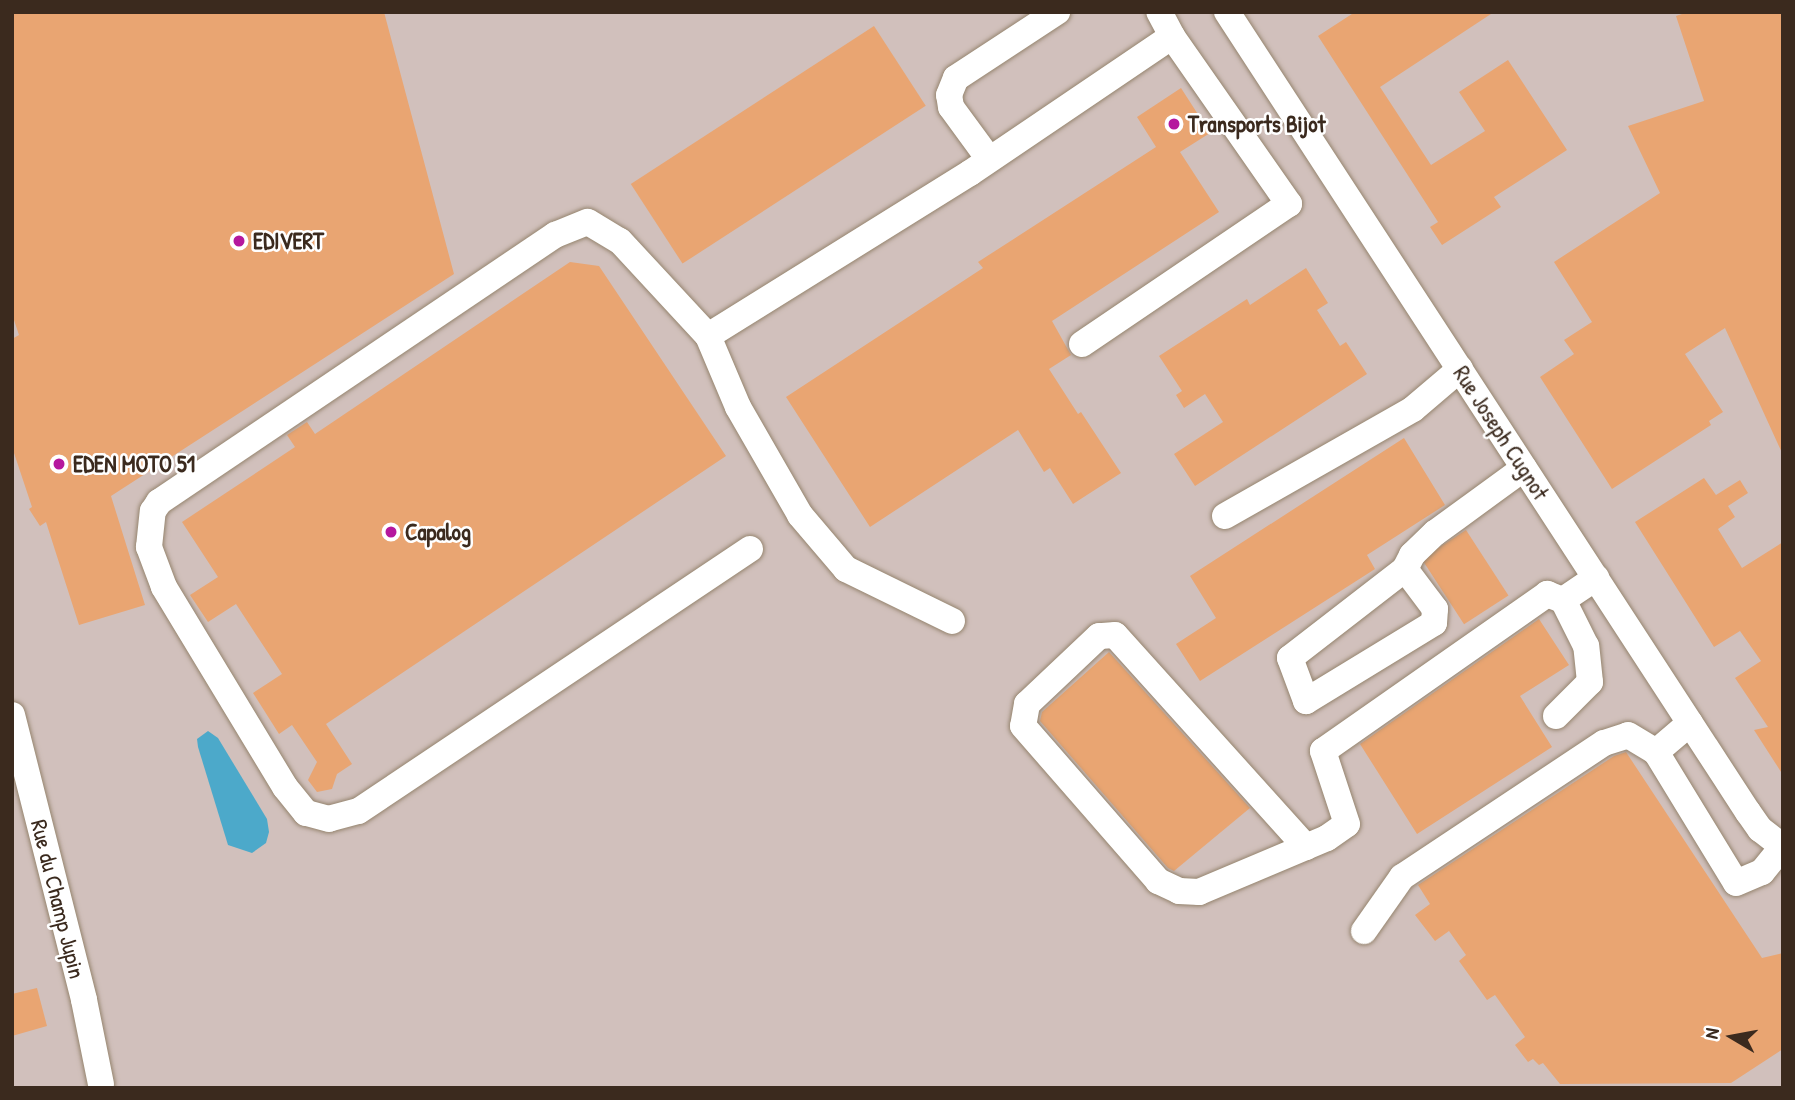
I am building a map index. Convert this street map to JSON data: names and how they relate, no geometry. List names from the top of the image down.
{
  "streets": {
    "street": ["Rue Joseph Cugnot", "Rue du Champ Jupin"]
  },
  "places": [
    "Transports Bijot",
    "EDIVERT",
    "EDEN MOTO 51",
    "Capalog"
  ],
  "north": "left"
}
